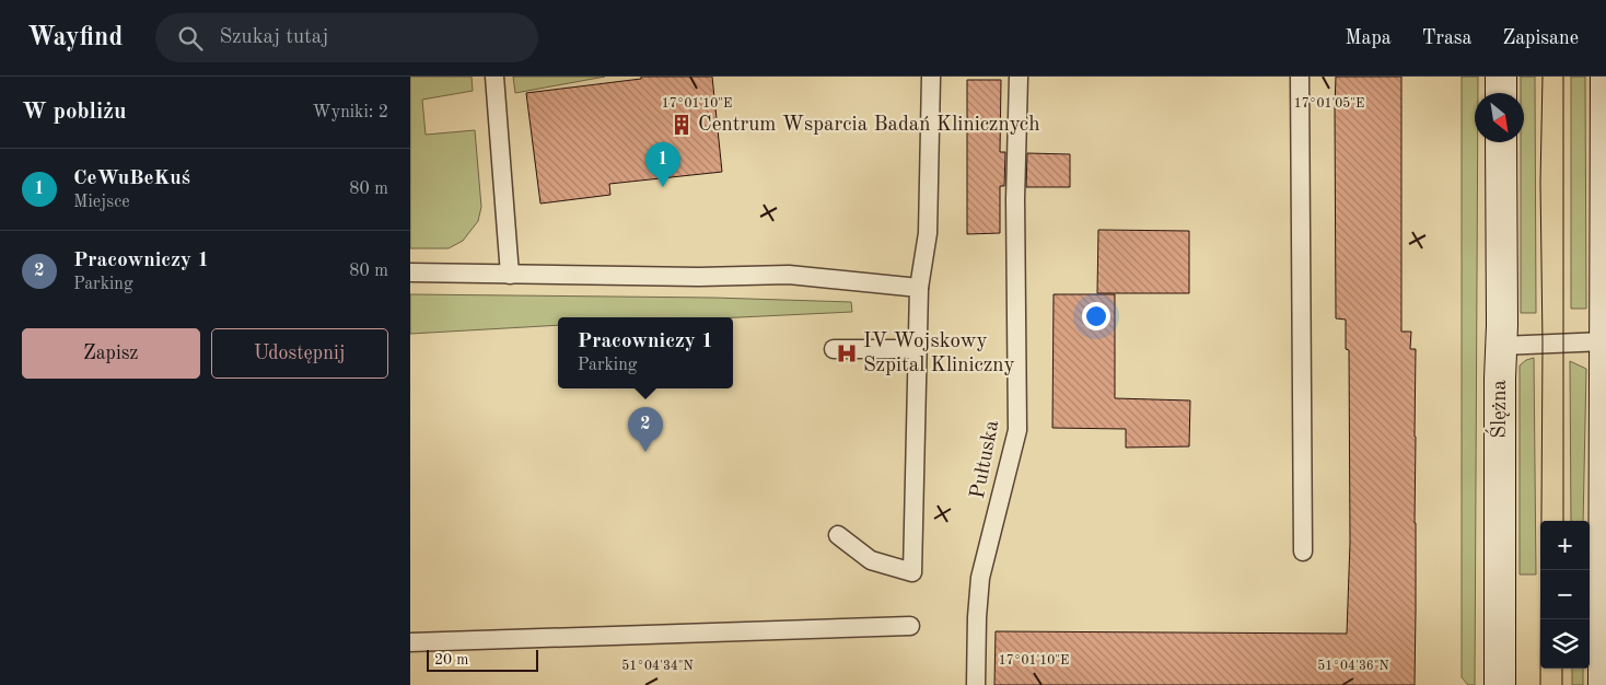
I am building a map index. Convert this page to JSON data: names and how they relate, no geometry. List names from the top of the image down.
{
  "streets": {
    "main road": ["Ślężna"],
    "lane": ["Pułtuska"]
  },
  "places": {
    "building": ["Centrum Wsparcia Badań Klinicznych"],
    "hospital": ["IV Wojskowy Szpital Kliniczny"]
  },
  "scale_bar": "20 m",
  "north": "bottom right",
  "page": {
    "header": "Wayfind",
    "search": "Szukaj tutaj",
    "nav": ["Mapa", "Trasa", "Zapisane"],
    "heading": ["W pobliżu", "Wyniki: 2"],
    "pins": ["1", "2"],
    "list": [
      {
        "mark": "1",
        "name": "CeWuBeKuś",
        "note": "Miejsce",
        "value": "80 m"
      },
      {
        "mark": "2",
        "name": "Pracowniczy 1",
        "note": "Parking",
        "value": "80 m"
      }
    ],
    "buttons": ["Zapisz", "Udostępnij"],
    "popup": ["Pracowniczy 1", "Parking"],
    "map_buttons": ["+", "−"],
    "scale": "20 m"
  },
  "coordinates": [
    "17°01'10\"E",
    "17°01'05\"E",
    "51°04'34\"N",
    "51°04'36\"N"
  ]
}
